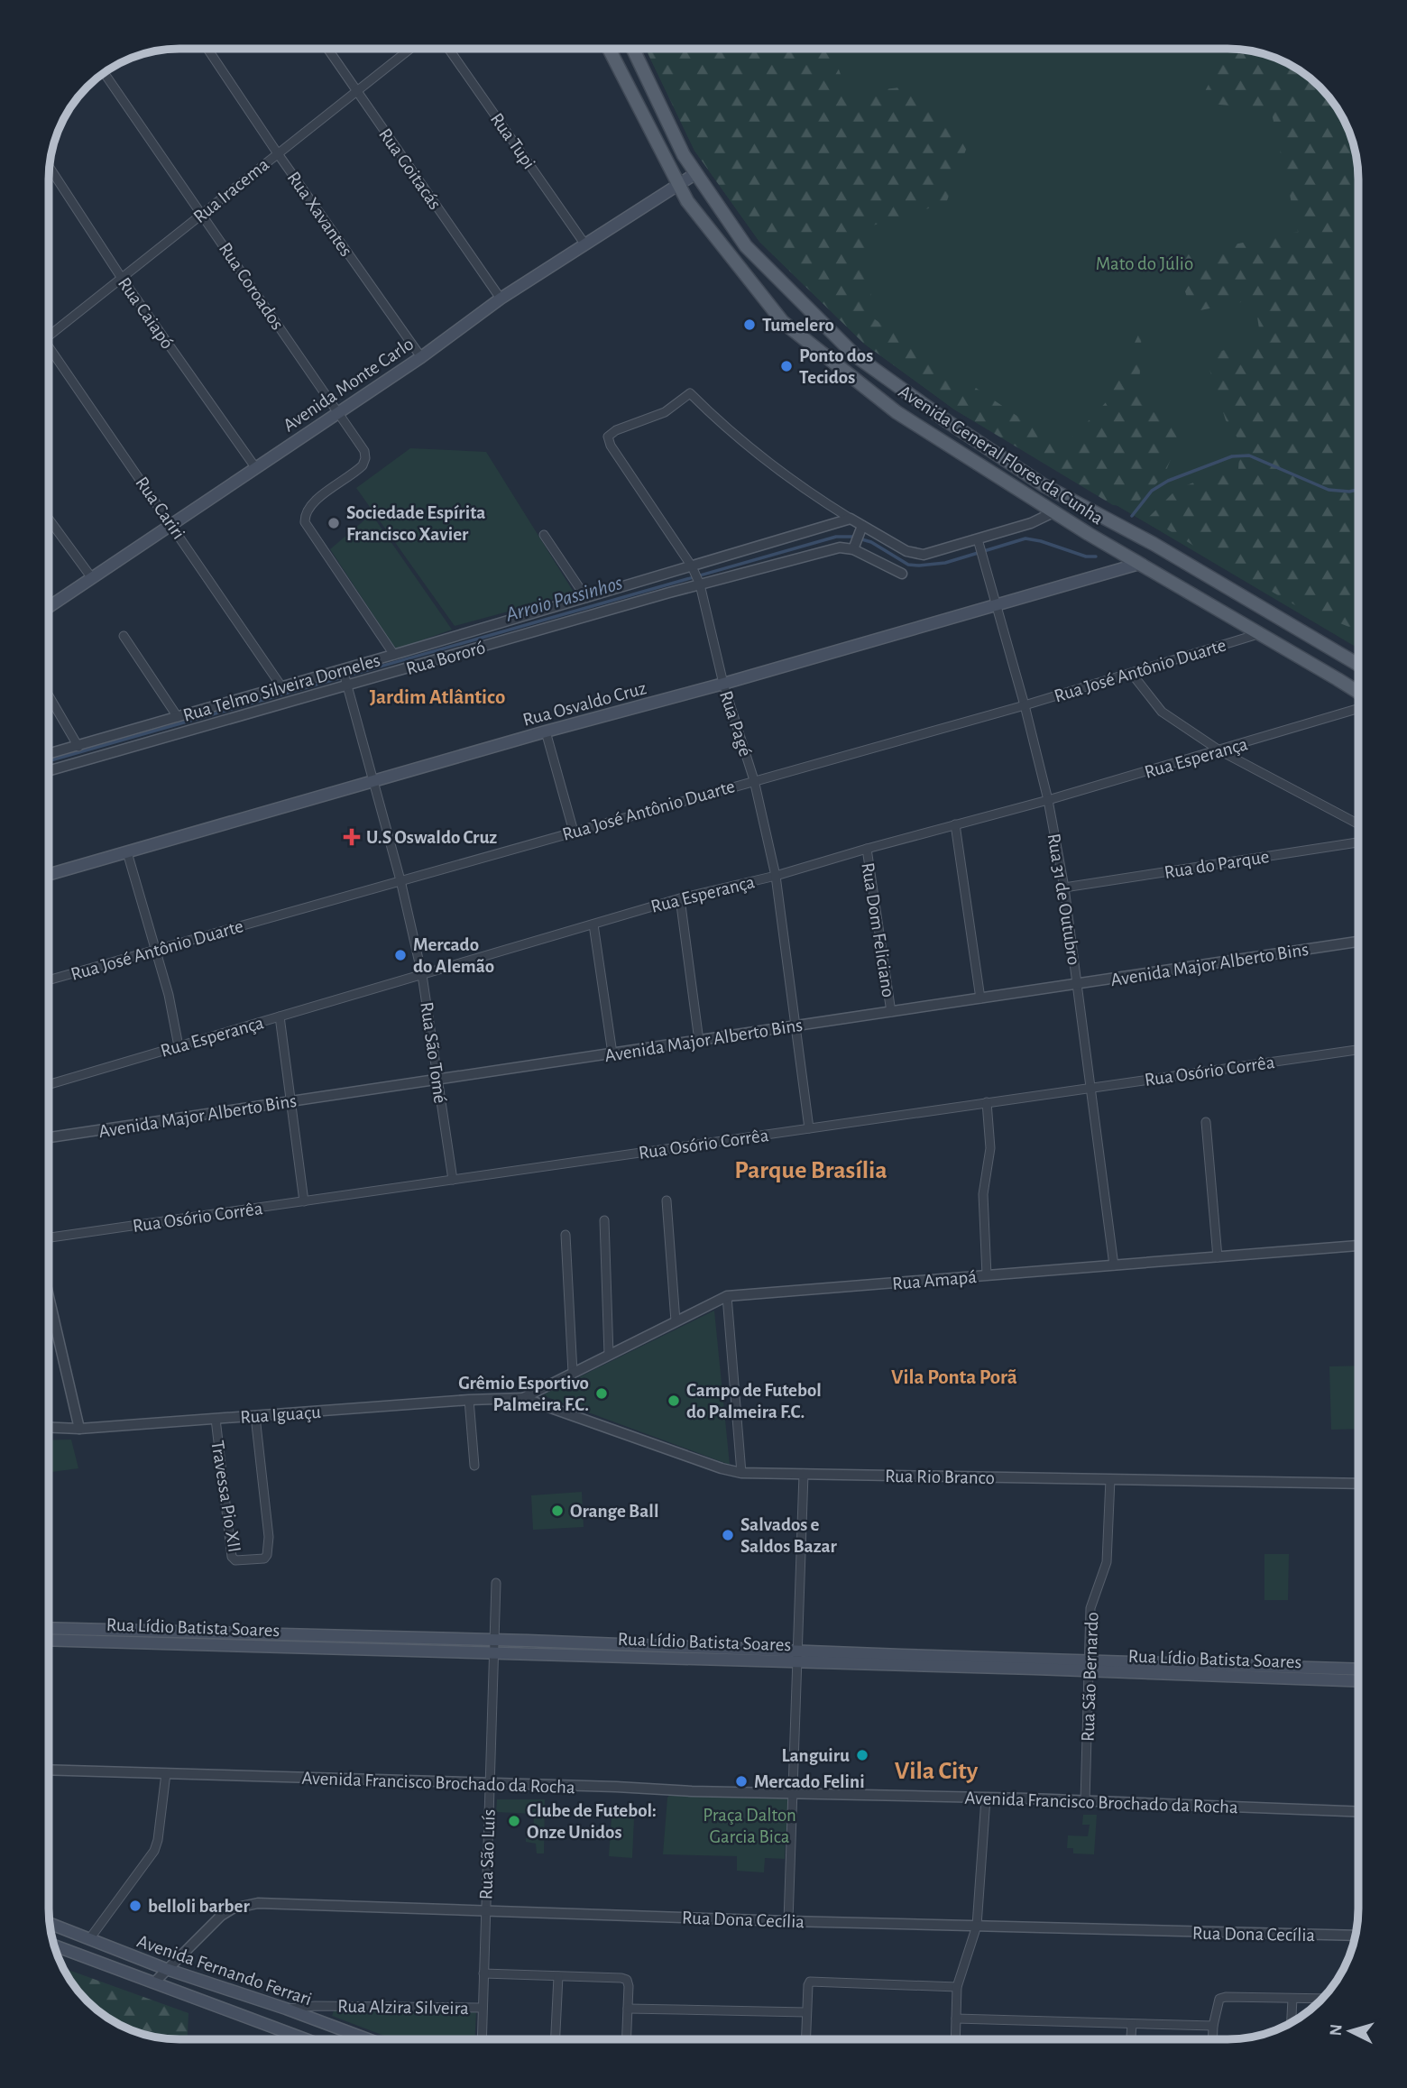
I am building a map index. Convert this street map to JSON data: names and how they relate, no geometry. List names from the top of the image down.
{
  "streets": {
    "main road": [
      "Avenida Monte Carlo",
      "Avenida General Flores da Cunha",
      "Rua Osvaldo Cruz",
      "Rua Lídio Batista Soares",
      "Avenida Fernando Ferrari"
    ],
    "street": [
      "Rua Tupi",
      "Rua Goitacás",
      "Rua Iracema",
      "Rua Xavantes",
      "Rua Coroados",
      "Rua Caiapó",
      "Rua Cariri",
      "Rua Bororó",
      "Rua José Antônio Duarte",
      "Rua Telmo Silveira Dorneles",
      "Rua Pagé",
      "Rua Esperança",
      "Rua do Parque",
      "Rua 31 de Outubro",
      "Rua Dom Feliciano",
      "Avenida Major Alberto Bins",
      "Rua São Tomé",
      "Rua Osório Corrêa",
      "Rua Amapá",
      "Rua Iguaçu",
      "Rua Rio Branco",
      "Travessa Pio XII",
      "Rua São Bernardo",
      "Avenida Francisco Brochado da Rocha",
      "Rua São Luís",
      "Rua Dona Cecília",
      "Rua Alzira Silveira"
    ]
  },
  "crossings": [
    ["Rua Tupi", "Avenida Monte Carlo"],
    ["Rua Goitacás", "Rua Iracema"],
    ["Rua Goitacás", "Avenida Monte Carlo"],
    ["Rua Iracema", "Rua Xavantes"],
    ["Rua Iracema", "Rua Coroados"],
    ["Rua Iracema", "Rua Caiapó"],
    ["Rua Xavantes", "Avenida Monte Carlo"],
    ["Rua Coroados", "Avenida Monte Carlo"],
    ["Rua Coroados", "Rua Telmo Silveira Dorneles"],
    ["Rua Caiapó", "Avenida Monte Carlo"],
    ["Avenida Monte Carlo", "Avenida General Flores da Cunha"],
    ["Avenida Monte Carlo", "Rua Cariri"],
    ["Avenida General Flores da Cunha", "Rua José Antônio Duarte"],
    ["Avenida General Flores da Cunha", "Rua Osvaldo Cruz"],
    ["Rua Cariri", "Rua Telmo Silveira Dorneles"],
    ["Rua Bororó", "Rua Pagé"],
    ["Rua Bororó", "Rua São Tomé"],
    ["Rua José Antônio Duarte", "Rua Pagé"],
    ["Rua José Antônio Duarte", "Rua 31 de Outubro"],
    ["Rua José Antônio Duarte", "Rua São Tomé"],
    ["Rua Telmo Silveira Dorneles", "Rua Pagé"],
    ["Rua Telmo Silveira Dorneles", "Rua São Tomé"],
    ["Rua Osvaldo Cruz", "Rua Pagé"],
    ["Rua Osvaldo Cruz", "Rua 31 de Outubro"],
    ["Rua Osvaldo Cruz", "Rua São Tomé"],
    ["Rua Pagé", "Rua Esperança"],
    ["Rua Pagé", "Avenida Major Alberto Bins"],
    ["Rua Pagé", "Rua Osório Corrêa"],
    ["Rua Esperança", "Rua 31 de Outubro"],
    ["Rua Esperança", "Rua Dom Feliciano"],
    ["Rua Esperança", "Rua São Tomé"],
    ["Rua do Parque", "Rua 31 de Outubro"],
    ["Rua 31 de Outubro", "Avenida Major Alberto Bins"],
    ["Rua 31 de Outubro", "Rua Osório Corrêa"],
    ["Rua 31 de Outubro", "Rua Amapá"],
    ["Rua Dom Feliciano", "Avenida Major Alberto Bins"],
    ["Avenida Major Alberto Bins", "Rua São Tomé"],
    ["Rua São Tomé", "Rua Osório Corrêa"],
    ["Rua Amapá", "Rua Iguaçu"],
    ["Rua Amapá", "Rua Rio Branco"],
    ["Rua Iguaçu", "Rua Rio Branco"],
    ["Rua Iguaçu", "Travessa Pio XII"],
    ["Rua Rio Branco", "Rua São Bernardo"],
    ["Rua Lídio Batista Soares", "Rua São Bernardo"],
    ["Rua Lídio Batista Soares", "Rua São Luís"],
    ["Rua São Bernardo", "Avenida Francisco Brochado da Rocha"],
    ["Avenida Francisco Brochado da Rocha", "Rua São Luís"],
    ["Rua São Luís", "Rua Dona Cecília"],
    ["Rua São Luís", "Rua Alzira Silveira"],
    ["Rua Dona Cecília", "Avenida Fernando Ferrari"],
    ["Avenida Fernando Ferrari", "Rua Alzira Silveira"]
  ],
  "districts": [
    "Jardim Atlântico",
    "Parque Brasília",
    "Vila Ponta Porã",
    "Vila City"
  ],
  "water": ["Arroio Passinhos"],
  "parks": ["Mato do Júlio", "Praça Dalton Garcia Bica"],
  "places": {
    "other": [
      "Tumelero",
      "Ponto dos Tecidos",
      "Sociedade Espírita Francisco Xavier",
      "Mercado do Alemão",
      "Grêmio Esportivo Palmeira F.C.",
      "Campo de Futebol do Palmeira F.C.",
      "Orange Ball",
      "Salvados e Saldos Bazar",
      "Languiru",
      "Mercado Felini",
      "Clube de Futebol: Onze Unidos",
      "belloli barber"
    ],
    "health": ["U.S Oswaldo Cruz"]
  },
  "north": "left"
}
